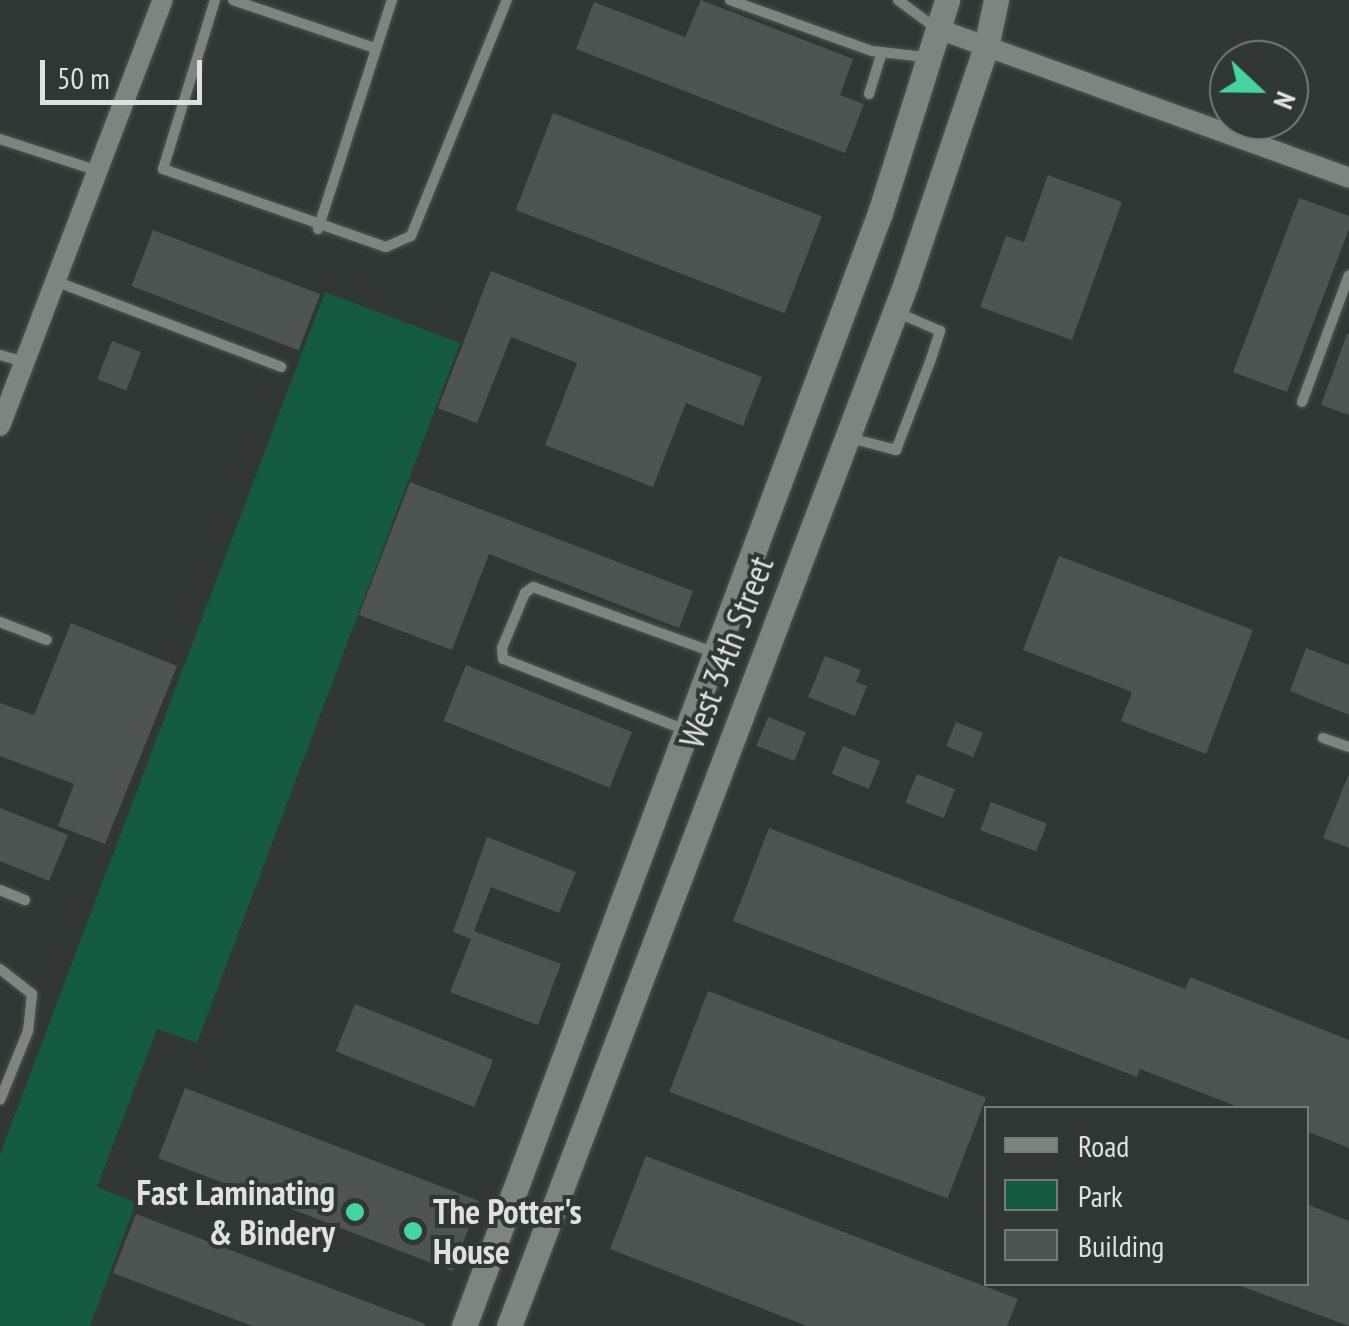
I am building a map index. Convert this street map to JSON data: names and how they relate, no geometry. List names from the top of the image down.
{
  "streets": {
    "main road": ["West 34th Street"]
  },
  "places": ["Fast Laminating & Bindery", "The Potter's House"],
  "legend": ["Road", "Park", "Building"],
  "scale_bar": "50 m",
  "north": "right"
}
